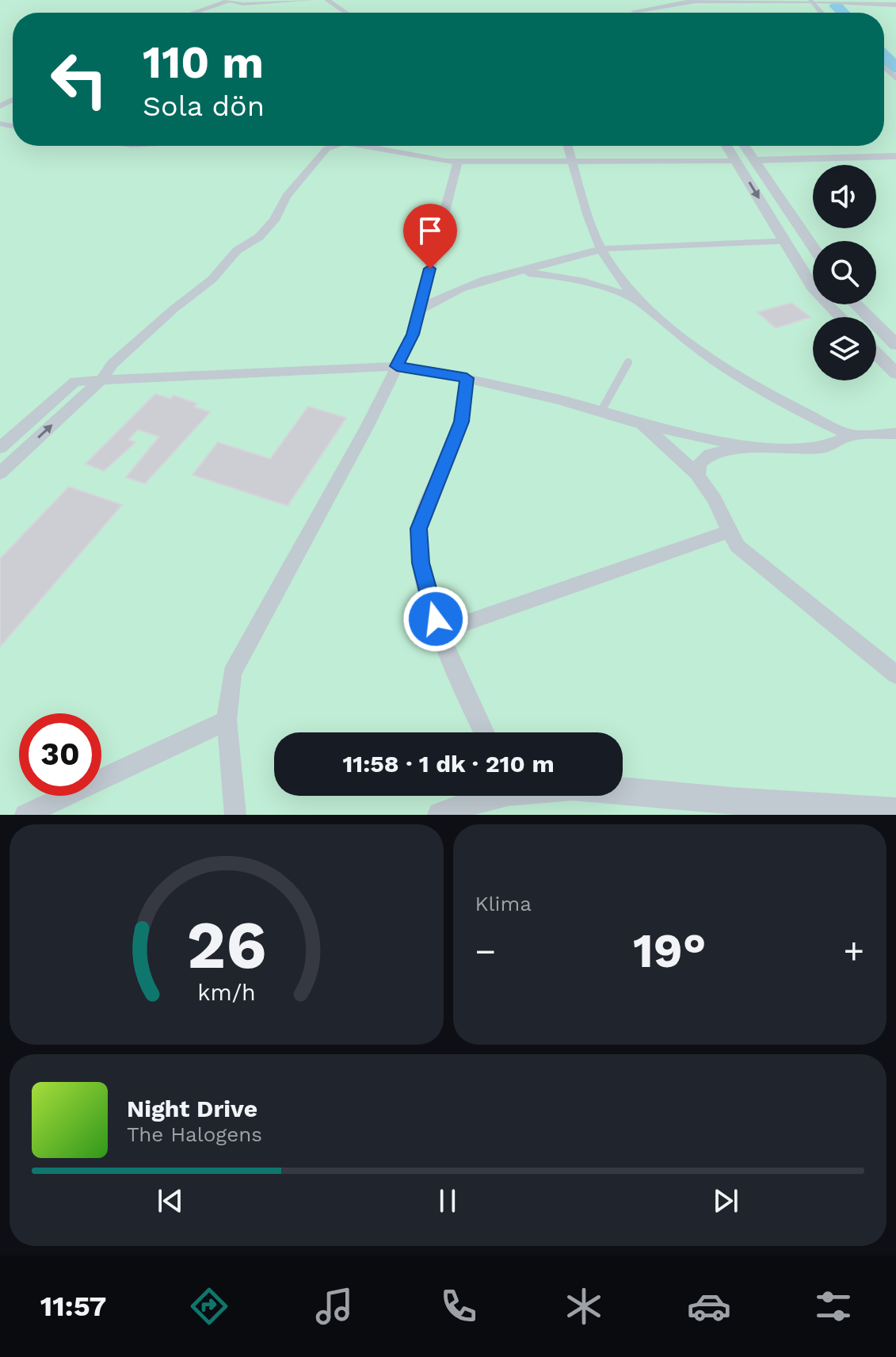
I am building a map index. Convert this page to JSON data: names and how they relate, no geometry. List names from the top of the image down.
{
  "page": {
    "turn": ["110 m", "Sola dön"],
    "limit": "30",
    "trip": "11:58 · 1 dk · 210 m",
    "tile": "Klima",
    "heat": ["−", "19°", "+"],
    "song": ["Night Drive", "The Halogens"],
    "tabs": "11:57",
    "gauge": ["26", "km/h"]
  }
}
